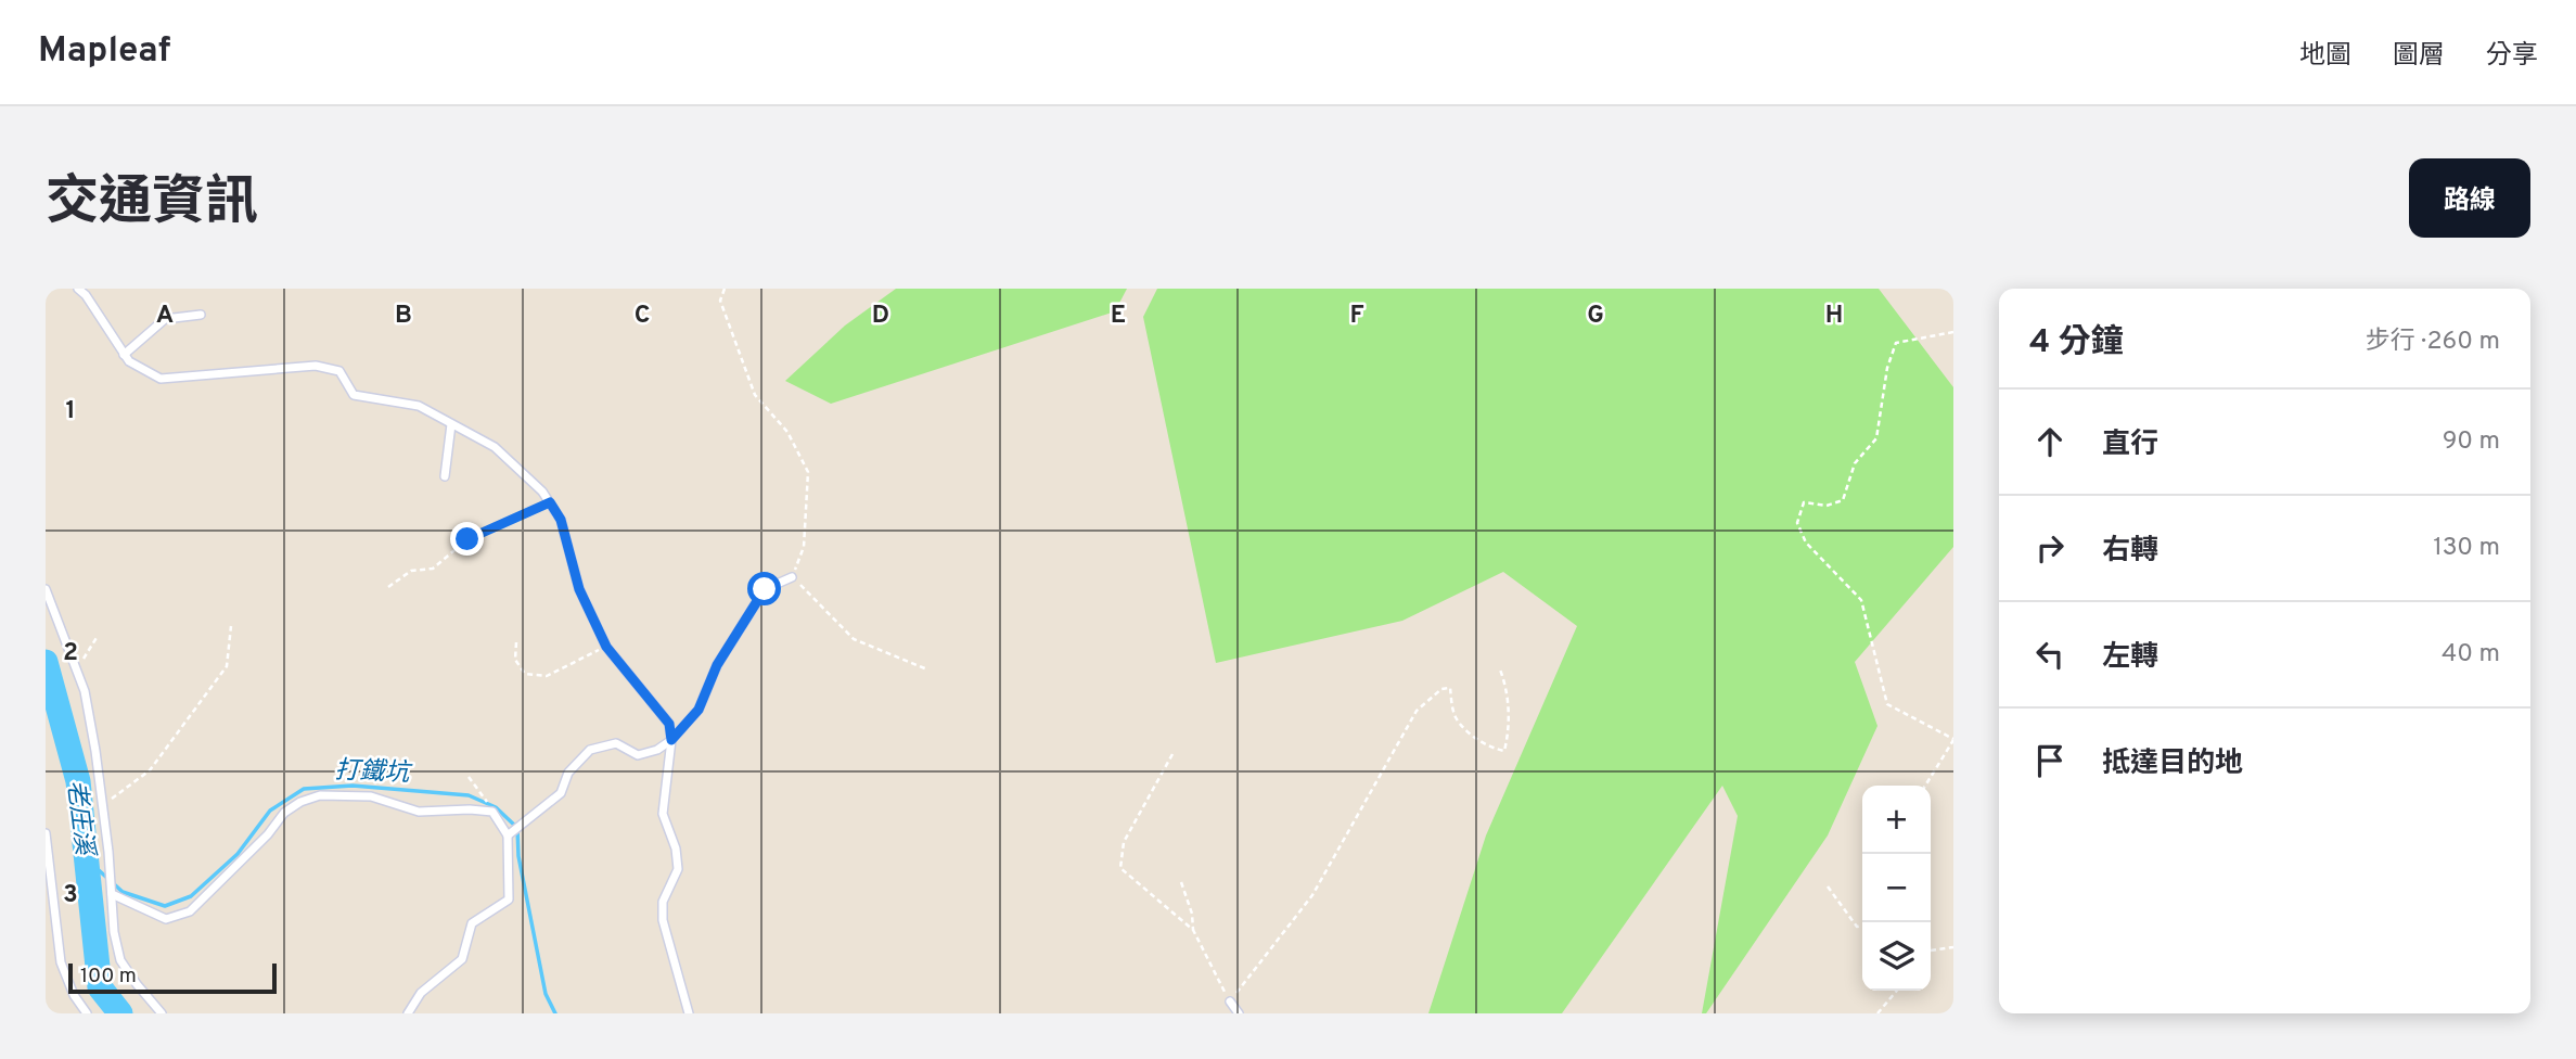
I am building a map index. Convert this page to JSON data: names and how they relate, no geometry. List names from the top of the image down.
{
  "water": ["打鐵坑", "老庄溪"],
  "scale_bar": "100 m",
  "page": {
    "header": "Mapleaf",
    "nav": ["地圖", "圖層", "分享"],
    "title": "交通資訊",
    "buttons": "路線",
    "heading": ["4 分鐘", "步行 · 260 m"],
    "list": [
      ["直行", "90 m"],
      ["右轉", "130 m"],
      ["左轉", "40 m"],
      "抵達目的地"
    ],
    "map_buttons": ["+", "−"],
    "scale": "100 m"
  },
  "grid": {
    "columns": [
      "A",
      "B",
      "C",
      "D",
      "E",
      "F",
      "G",
      "H"
    ],
    "rows": ["1", "2", "3"]
  }
}
